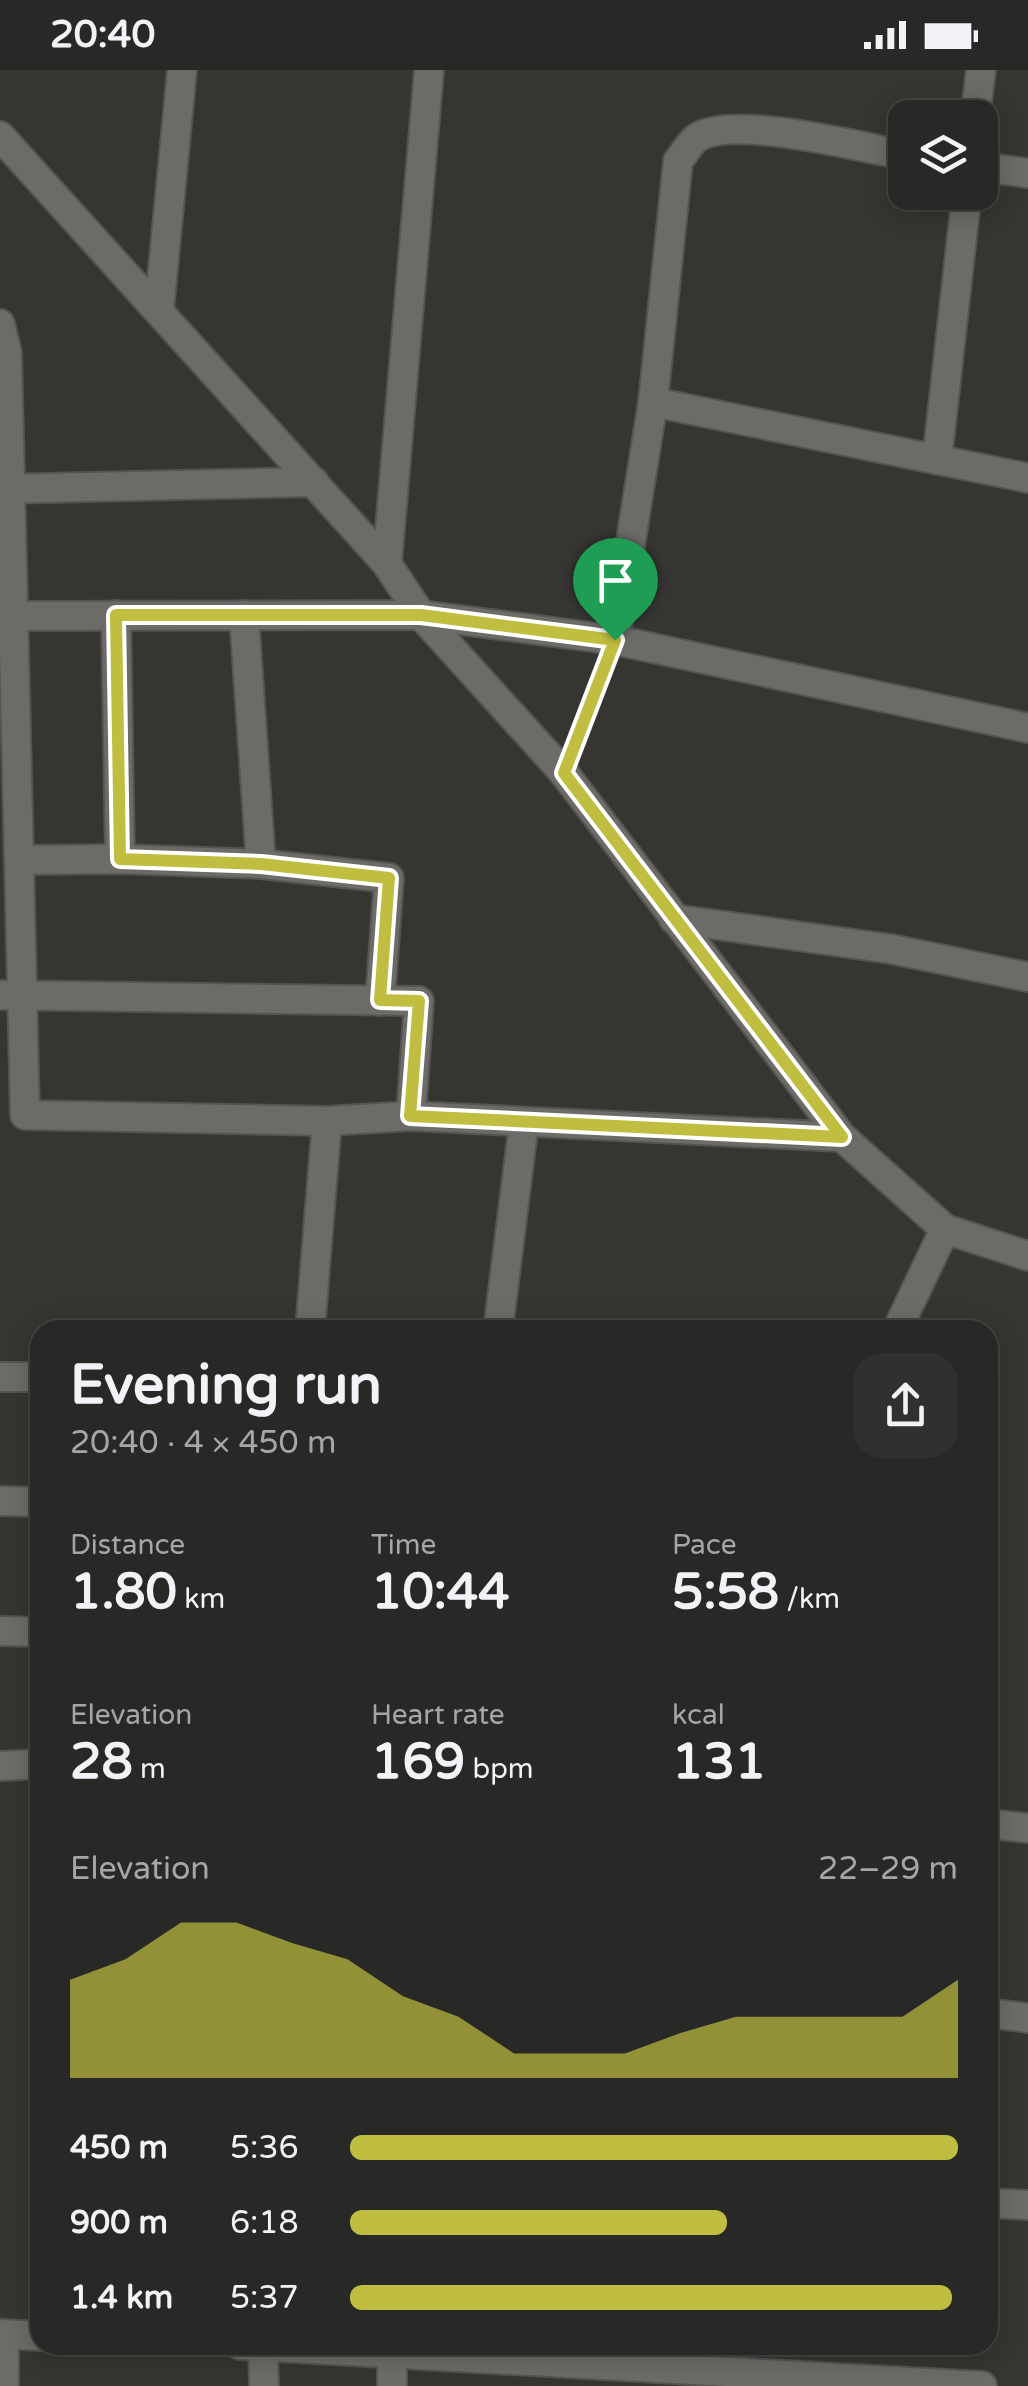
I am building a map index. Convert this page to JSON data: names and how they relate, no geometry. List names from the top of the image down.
{
  "page": {
    "status": "20:40",
    "heading": ["Evening run", "20:40 · 4 × 450 m"],
    "stats": [
      ["Distance", "1.80 km"],
      ["Time", "10:44"],
      ["Pace", "5:58 /km"],
      ["Elevation", "28 m"],
      ["Heart rate", "169 bpm"],
      ["kcal", "131"]
    ],
    "chart": ["Elevation", "22–29 m"],
    "list": [
      {
        "name": "450 m",
        "note": "5:36"
      },
      {
        "name": "900 m",
        "note": "6:18"
      },
      {
        "name": "1.4 km",
        "note": "5:37"
      }
    ]
  }
}
